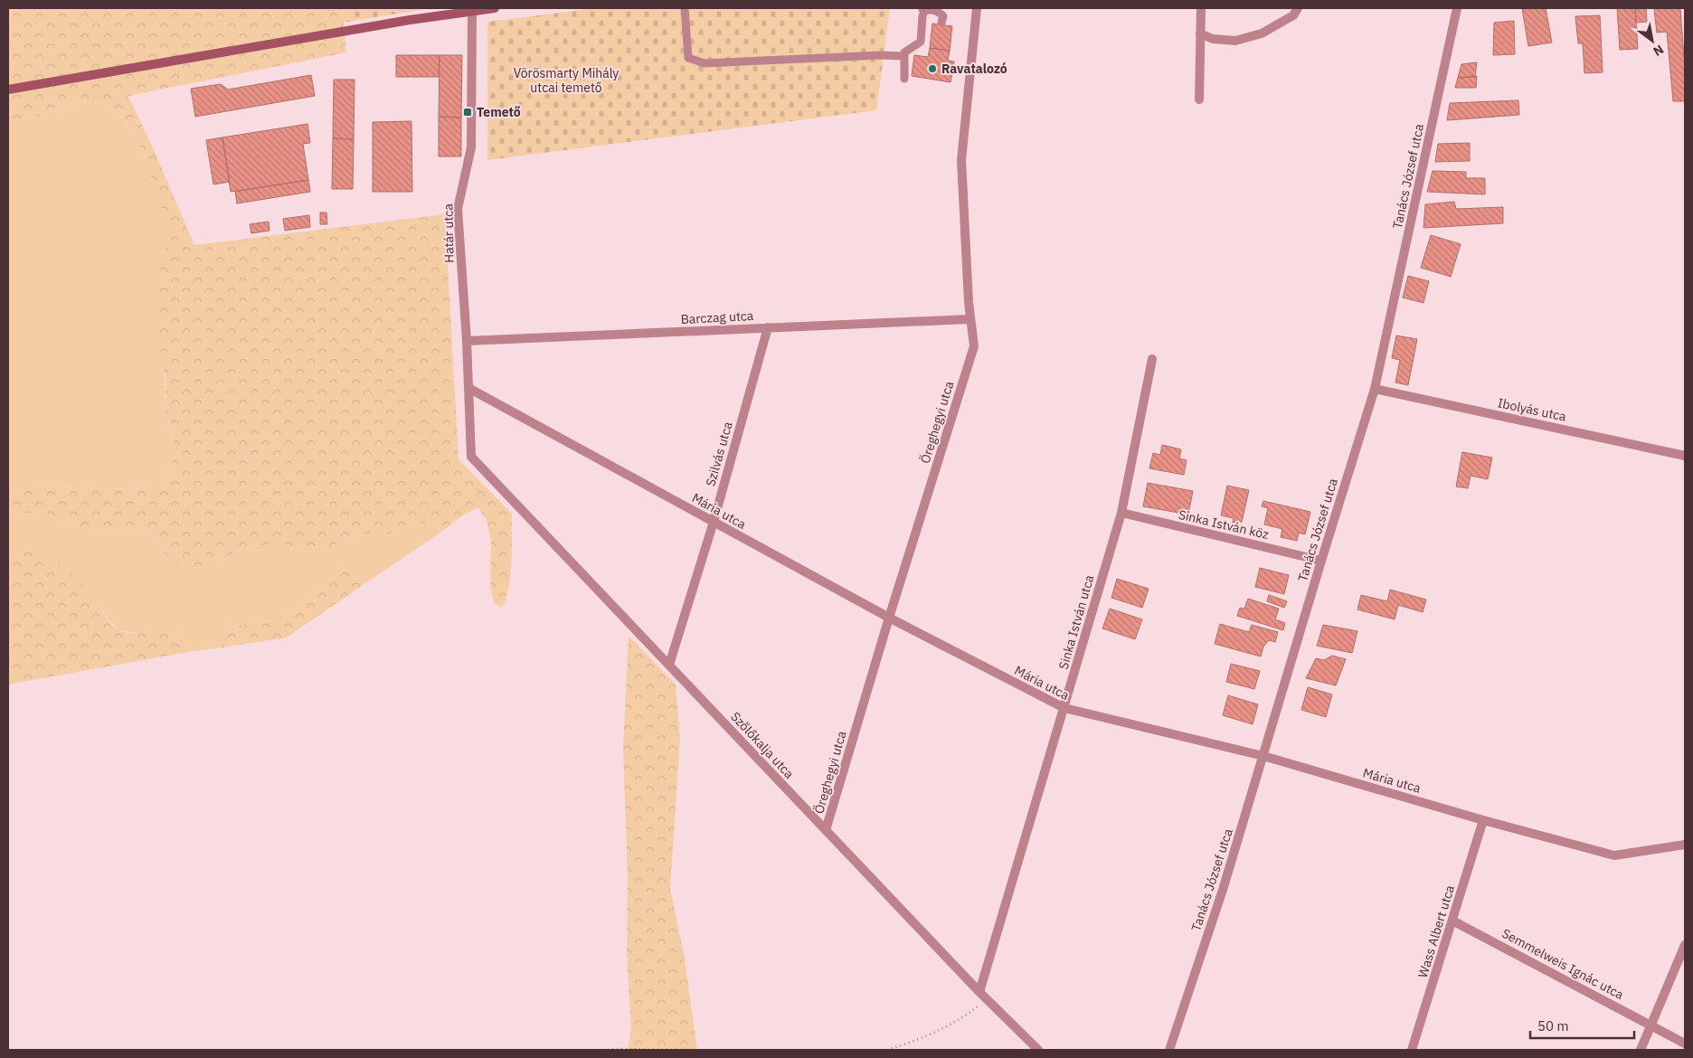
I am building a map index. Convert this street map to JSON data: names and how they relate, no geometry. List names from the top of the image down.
{
  "streets": {
    "street": [
      "Tanács József utca",
      "Határ utca",
      "Barczag utca",
      "Ibolyás utca",
      "Öreghegyi utca",
      "Szilvás utca",
      "Mária utca",
      "Sinka István köz",
      "Sinka István utca",
      "Szőlőkalja utca",
      "Wass Albert utca",
      "Semmelweis Ignác utca"
    ]
  },
  "crossings": [
    ["Tanács József utca", "Ibolyás utca"],
    ["Tanács József utca", "Mária utca"],
    ["Tanács József utca", "Sinka István köz"],
    ["Határ utca", "Barczag utca"],
    ["Határ utca", "Mária utca"],
    ["Határ utca", "Szőlőkalja utca"],
    ["Barczag utca", "Öreghegyi utca"],
    ["Barczag utca", "Szilvás utca"],
    ["Öreghegyi utca", "Mária utca"],
    ["Öreghegyi utca", "Szőlőkalja utca"],
    ["Szilvás utca", "Mária utca"],
    ["Szilvás utca", "Szőlőkalja utca"],
    ["Mária utca", "Sinka István utca"],
    ["Mária utca", "Wass Albert utca"],
    ["Sinka István köz", "Sinka István utca"],
    ["Sinka István utca", "Szőlőkalja utca"],
    ["Wass Albert utca", "Semmelweis Ignác utca"]
  ],
  "parks": ["Vörösmarty Mihály utcai temető"],
  "places": {
    "other": ["Ravatalozó"],
    "transit": ["Temető"]
  },
  "scale_bar": "50 m",
  "north": "bottom right"
}
